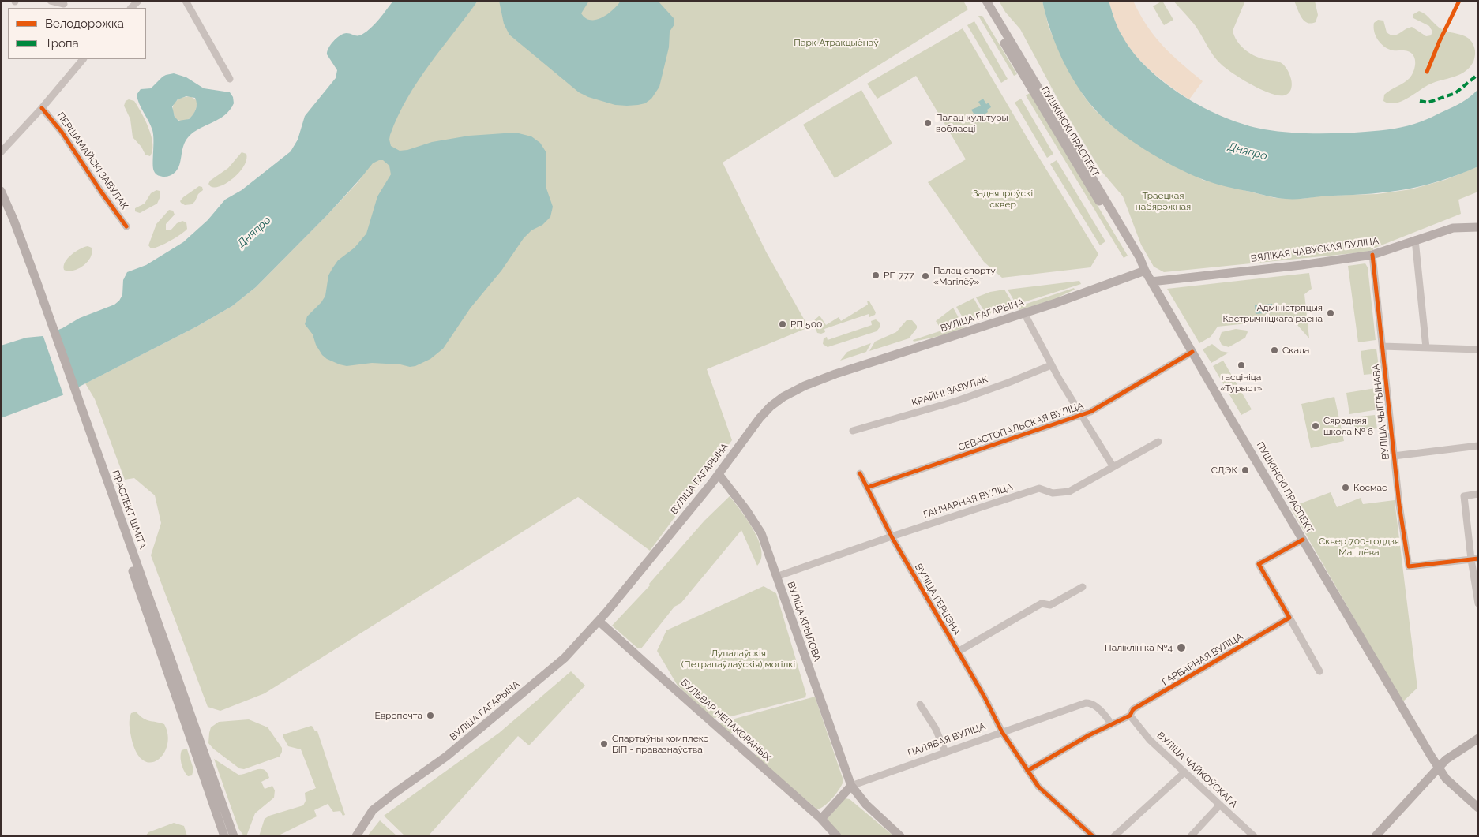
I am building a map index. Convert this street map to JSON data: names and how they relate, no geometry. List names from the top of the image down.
{
  "streets": {
    "main road": [
      "ПУШКІНСКІ ПРАСПЕКТ",
      "ВЯЛІКАЯ ЧАВУСКАЯ ВУЛІЦА",
      "ВУЛІЦА ГАГАРЫНА",
      "ПРАСПЕКТ ШМІТА",
      "ВУЛІЦА КРЫЛОВА",
      "БУЛЬВАР НЕПАКОРАНЫХ",
      "ПАЛЯВАЯ ВУЛІЦА"
    ],
    "street": [
      "ПЕРШАМАЙСКІ ЗАВУЛАК",
      "КРАЙНІ ЗАВУЛАК",
      "ВУЛІЦА ЧЫГРЫНАВА",
      "СЕВАСТОПАЛЬСКАЯ ВУЛІЦА",
      "ГАНЧАРНАЯ ВУЛІЦА",
      "ВУЛІЦА ГЕРЦЭНА",
      "ГАРБАРНАЯ ВУЛІЦА",
      "ВУЛІЦА ЧАЙКОЎСКАГА"
    ]
  },
  "crossings": [
    ["ПУШКІНСКІ ПРАСПЕКТ", "ВЯЛІКАЯ ЧАВУСКАЯ ВУЛІЦА"],
    ["ПУШКІНСКІ ПРАСПЕКТ", "ВУЛІЦА ГАГАРЫНА"],
    ["ПУШКІНСКІ ПРАСПЕКТ", "СЕВАСТОПАЛЬСКАЯ ВУЛІЦА"],
    ["ВЯЛІКАЯ ЧАВУСКАЯ ВУЛІЦА", "ВУЛІЦА ЧЫГРЫНАВА"],
    ["ВУЛІЦА ГАГАРЫНА", "ВУЛІЦА КРЫЛОВА"],
    ["ВУЛІЦА ГАГАРЫНА", "БУЛЬВАР НЕПАКОРАНЫХ"],
    ["СЕВАСТОПАЛЬСКАЯ ВУЛІЦА", "ВУЛІЦА ГЕРЦЭНА"],
    ["ГАНЧАРНАЯ ВУЛІЦА", "ВУЛІЦА ГЕРЦЭНА"],
    ["ГАНЧАРНАЯ ВУЛІЦА", "ВУЛІЦА КРЫЛОВА"],
    ["ВУЛІЦА ГЕРЦЭНА", "ГАРБАРНАЯ ВУЛІЦА"],
    ["ВУЛІЦА ГЕРЦЭНА", "ПАЛЯВАЯ ВУЛІЦА"],
    ["ВУЛІЦА КРЫЛОВА", "ПАЛЯВАЯ ВУЛІЦА"],
    ["ГАРБАРНАЯ ВУЛІЦА", "ВУЛІЦА ЧАЙКОЎСКАГА"],
    ["БУЛЬВАР НЕПАКОРАНЫХ", "ПАЛЯВАЯ ВУЛІЦА"]
  ],
  "water": ["Дняпро"],
  "parks": [
    "Парк Атракцыёнаў",
    "Задняпроўскі сквер",
    "Траецкая набярэжная",
    "Сквер 700-годдзя Магілёва",
    "Лупалаўскія (Петрапаўлаўскія) могілкі"
  ],
  "places": [
    "Палац культуры вобласці",
    "РП 777",
    "Палац спорту «Магілёў»",
    "Адміністрпцыя Кастрычніцкага раёна",
    "РП 500",
    "Скала",
    "гасцініца «Турыст»",
    "Сярэдняя школа № 6",
    "СДЭК",
    "Космас",
    "Паліклініка №4",
    "Европочта",
    "Спартыўны комплекс БІП - правазнаўства"
  ],
  "legend": ["Велодорожка", "Тропа"]
}
